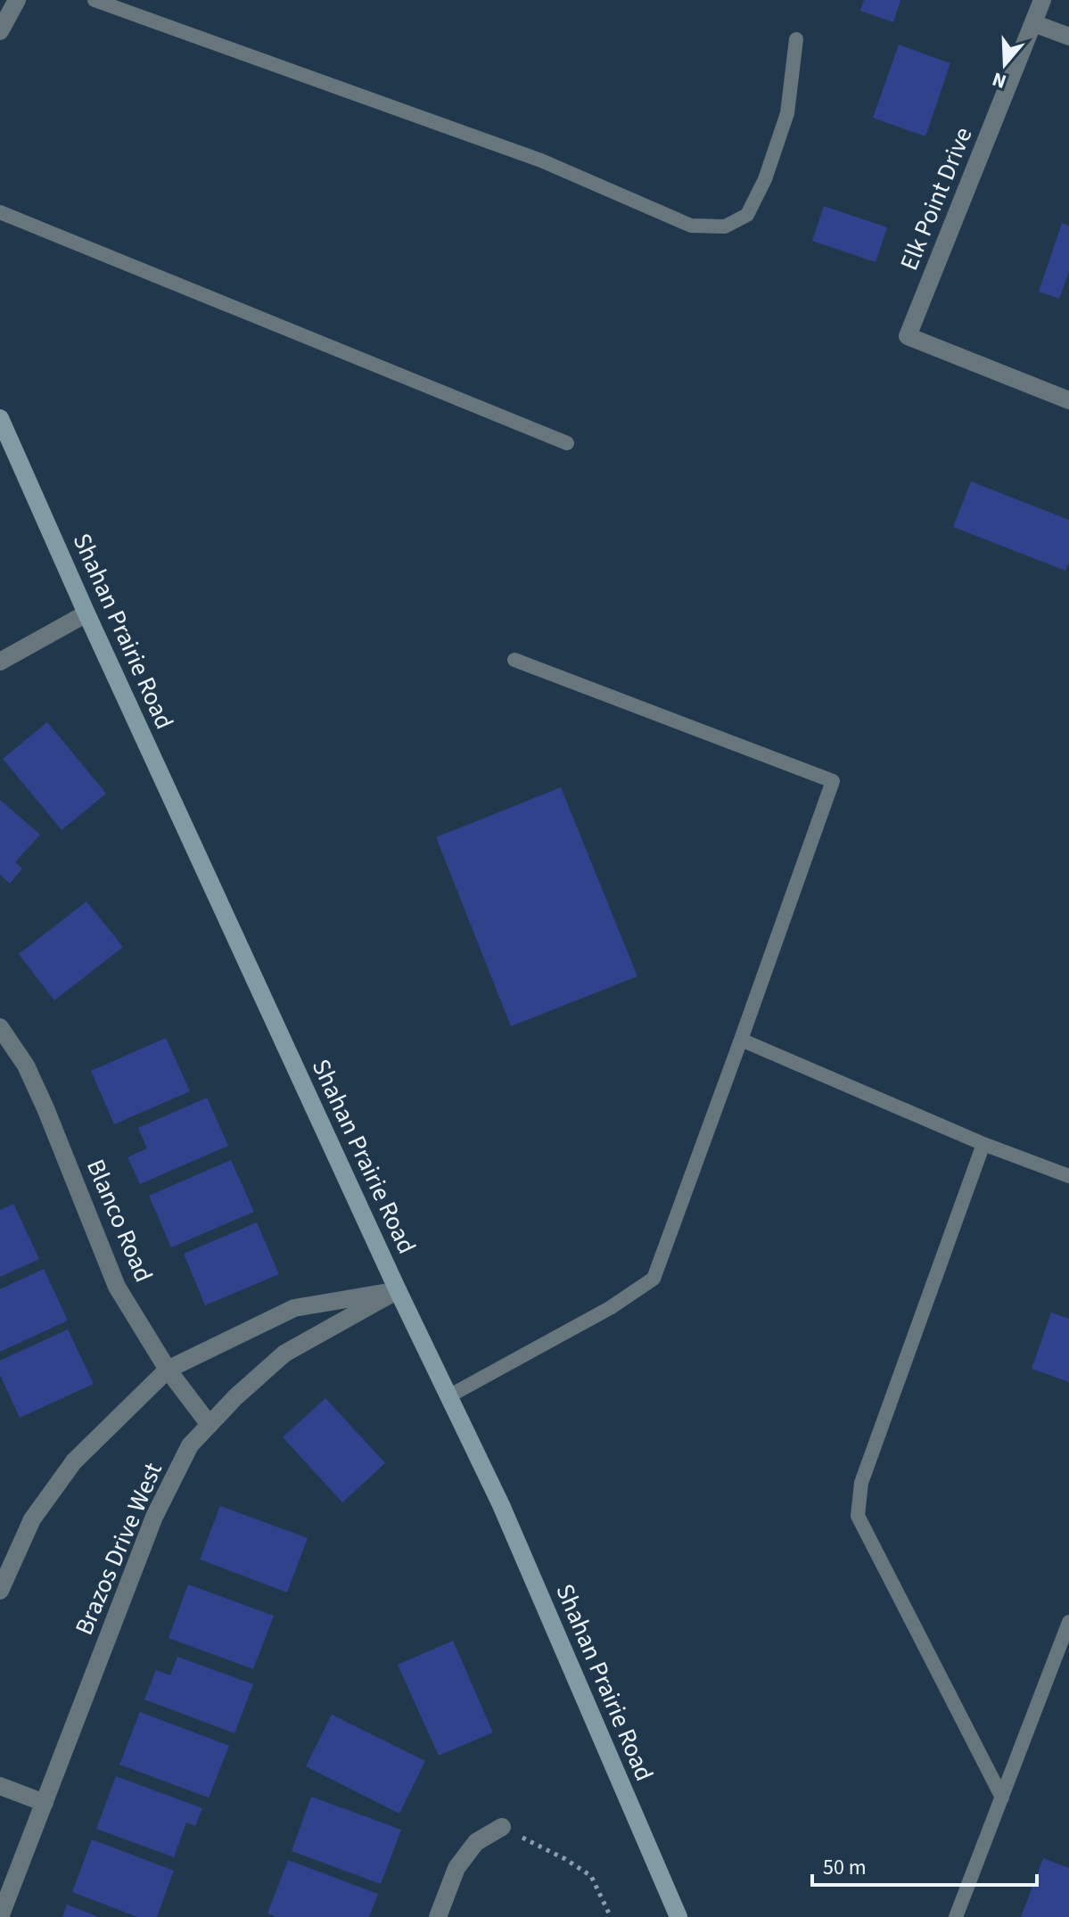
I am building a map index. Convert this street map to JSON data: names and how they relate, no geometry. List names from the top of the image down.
{
  "streets": {
    "street": [
      "Elk Point Drive",
      "Shahan Prairie Road",
      "Blanco Road",
      "Brazos Drive West"
    ]
  },
  "crossings": [
    ["Shahan Prairie Road", "Brazos Drive West"],
    ["Blanco Road", "Brazos Drive West"]
  ],
  "scale_bar": "50 m",
  "north": "bottom"
}
